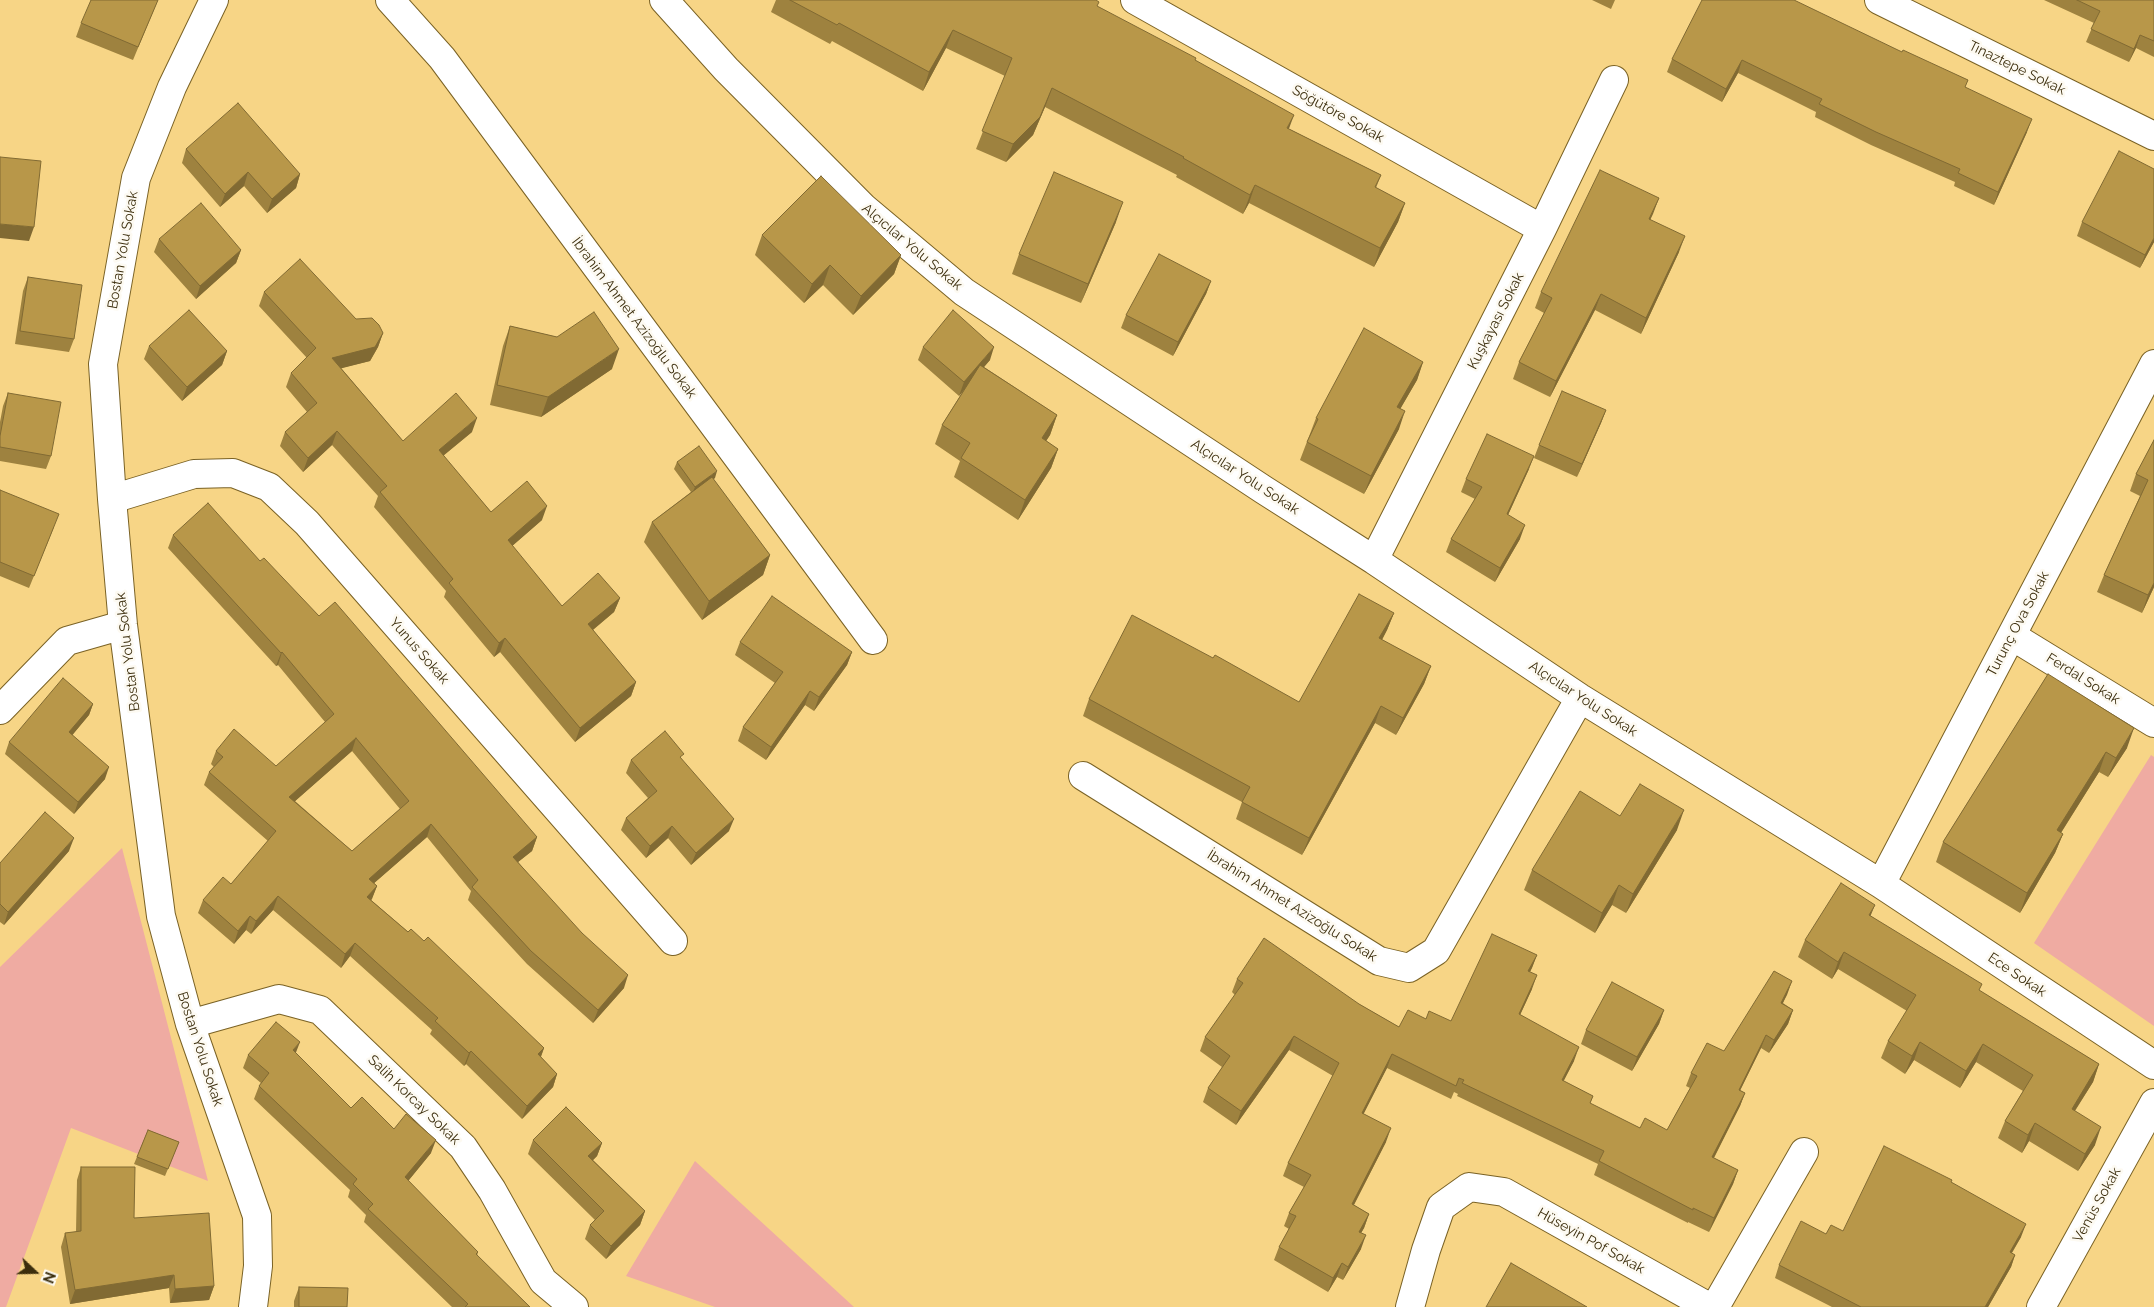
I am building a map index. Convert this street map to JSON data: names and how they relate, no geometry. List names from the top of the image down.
{
  "streets": {
    "street": [
      "Tınaztepe Sokak",
      "Söğütöre Sokak",
      "Alçıcılar Yolu Sokak",
      "Bostan Yolu Sokak",
      "İbrahim Ahmet Azizoğlu Sokak",
      "Kuşkayası Sokak",
      "Turunç Ova Sokak",
      "Yunus Sokak",
      "Ferdal Sokak",
      "Ece Sokak",
      "Salih Korcay Sokak",
      "Venüs Sokak",
      "Hüseyin Pof Sokak"
    ]
  },
  "crossings": [
    ["Söğütöre Sokak", "Kuşkayası Sokak"],
    ["Alçıcılar Yolu Sokak", "İbrahim Ahmet Azizoğlu Sokak"],
    ["Alçıcılar Yolu Sokak", "Kuşkayası Sokak"],
    ["Alçıcılar Yolu Sokak", "Turunç Ova Sokak"],
    ["Alçıcılar Yolu Sokak", "Ece Sokak"],
    ["Bostan Yolu Sokak", "Yunus Sokak"],
    ["Bostan Yolu Sokak", "Salih Korcay Sokak"],
    ["Turunç Ova Sokak", "Ferdal Sokak"],
    ["Turunç Ova Sokak", "Ece Sokak"]
  ],
  "north": "right"
}
